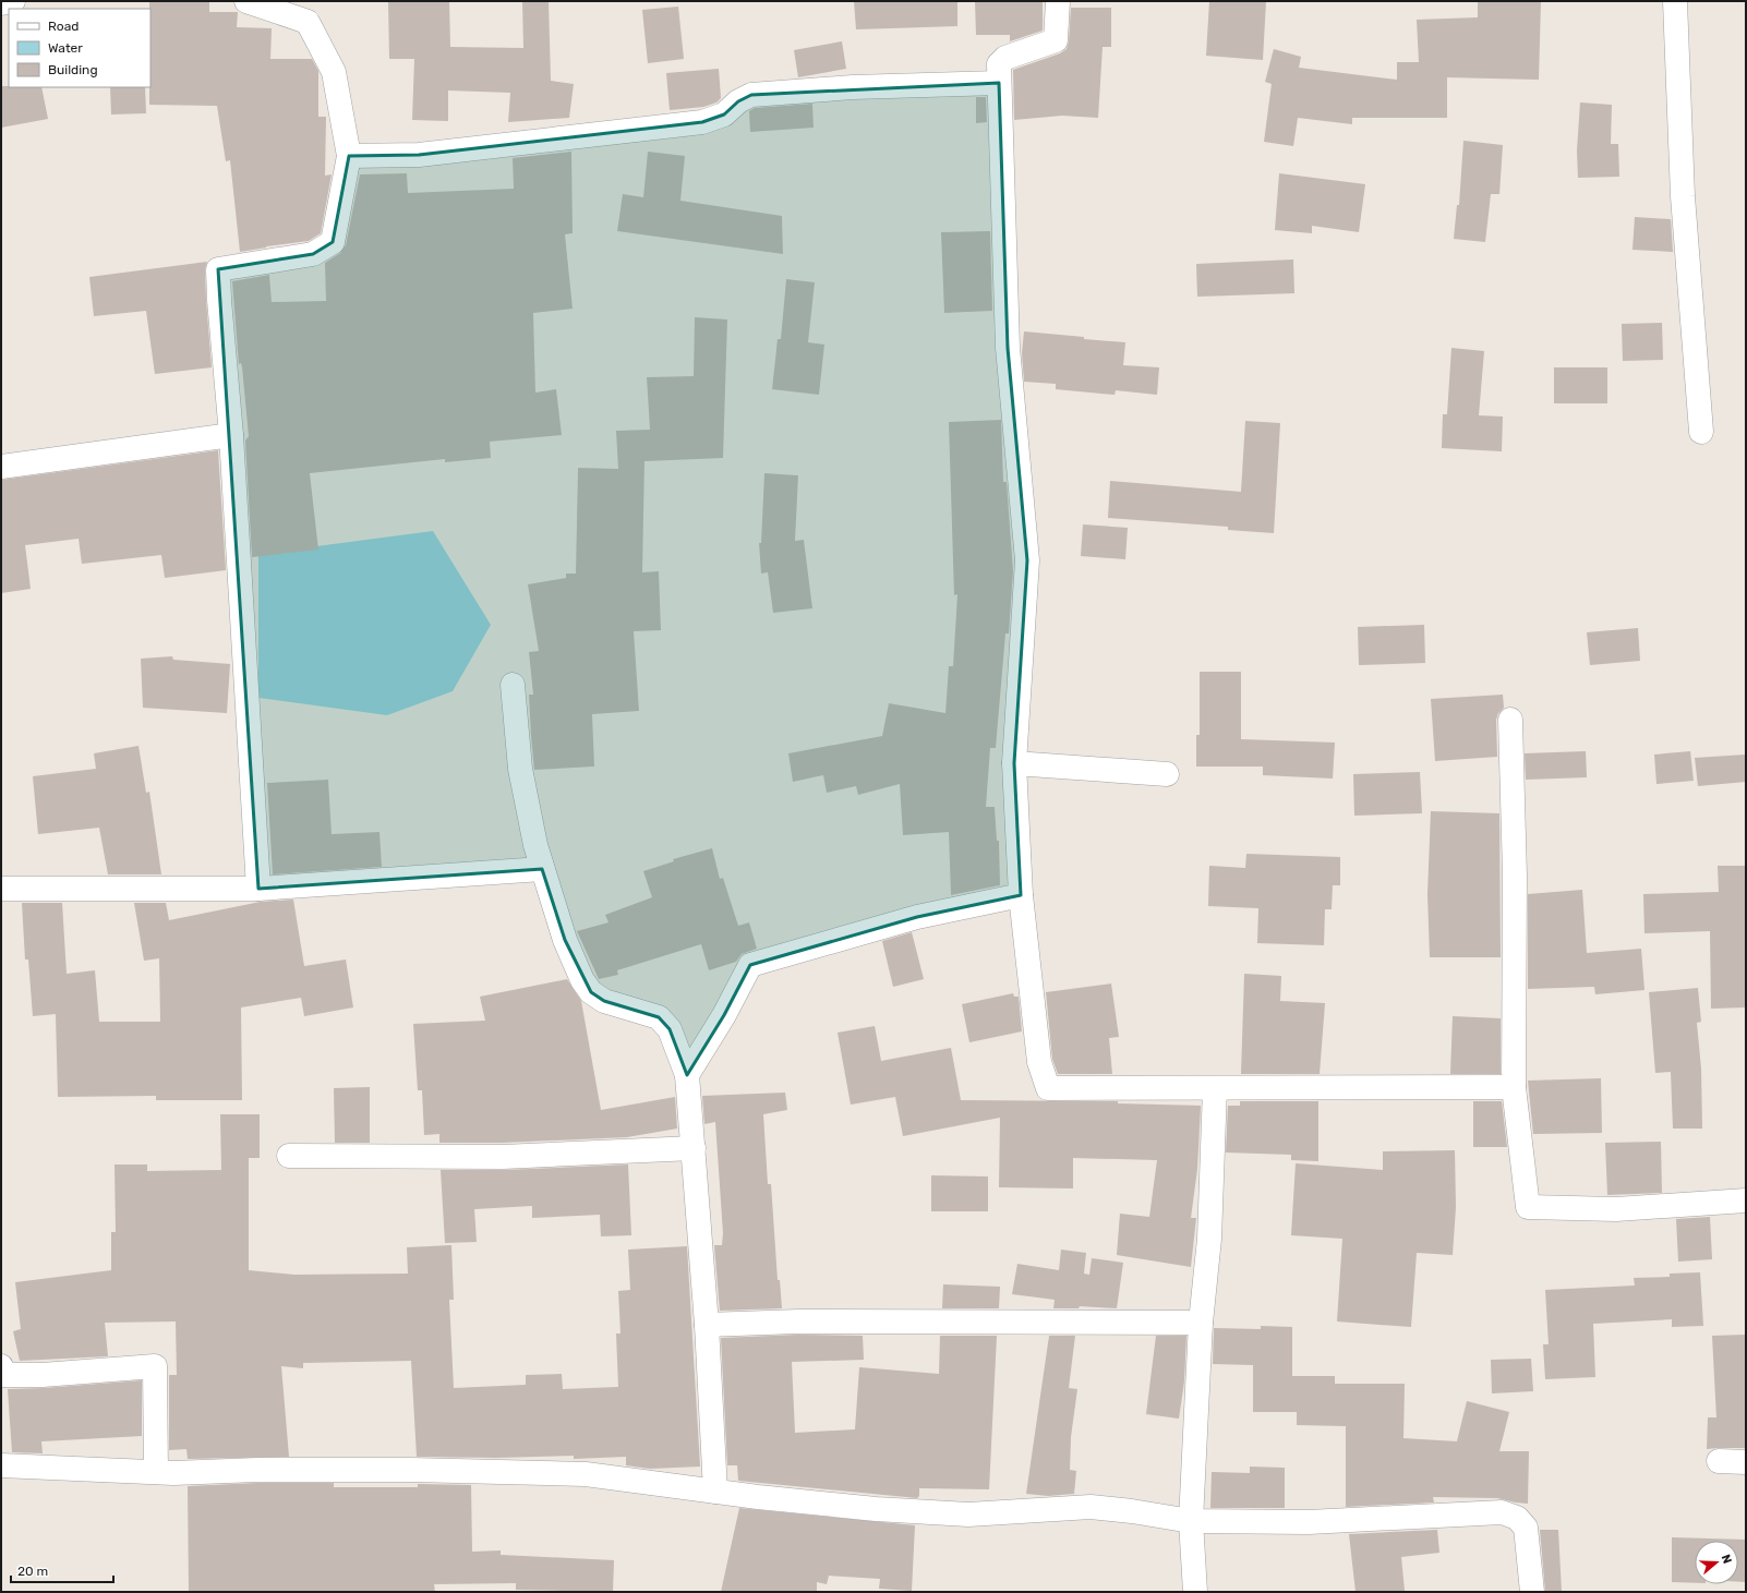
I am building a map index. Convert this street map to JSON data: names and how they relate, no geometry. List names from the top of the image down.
{
  "legend": ["Road", "Water", "Building"],
  "scale_bar": "20 m",
  "north": "right"
}
